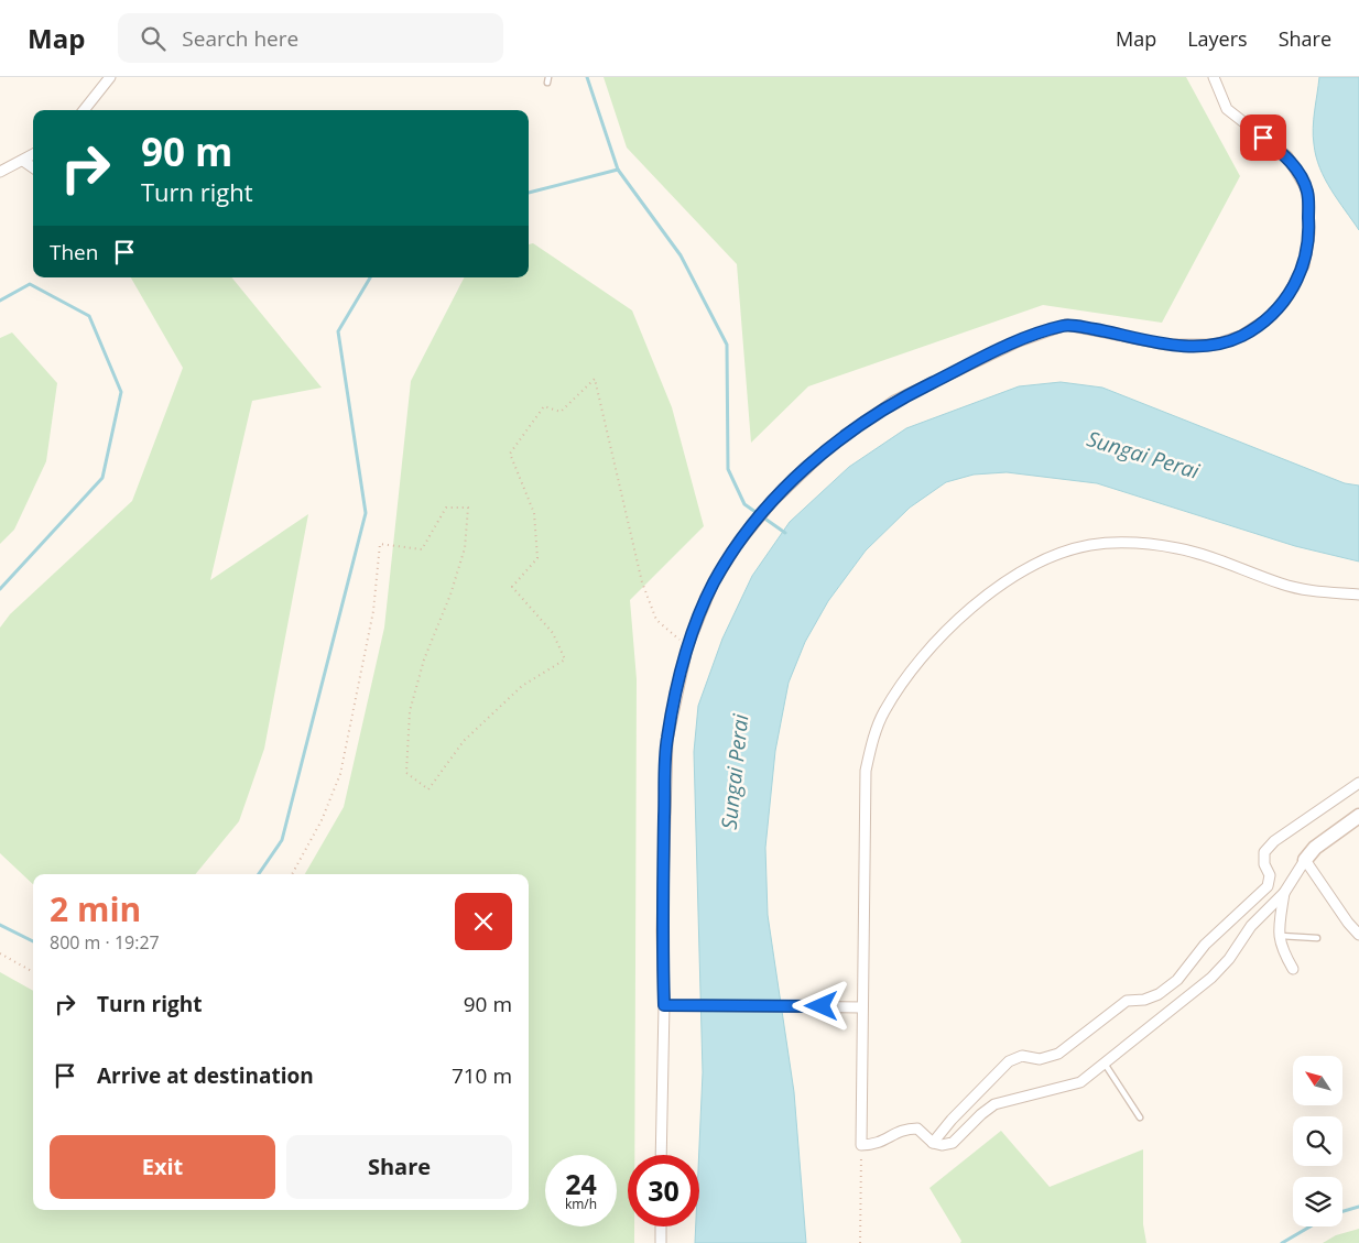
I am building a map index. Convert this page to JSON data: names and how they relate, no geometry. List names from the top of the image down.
{
  "water": ["Sungai Perai"],
  "north": "top left",
  "page": {
    "header": "Map",
    "search": "Search here",
    "nav": ["Map", "Layers", "Share"],
    "turn": ["90 m", "Turn right"],
    "then": "Then",
    "heading": ["2 min", "800 m · 19:27"],
    "list": [
      {
        "name": "Turn right",
        "value": "90 m"
      },
      {
        "name": "Arrive at destination",
        "value": "710 m"
      }
    ],
    "buttons": ["Exit", "Share"],
    "speed": "24 km/h",
    "limit": "30"
  }
}
